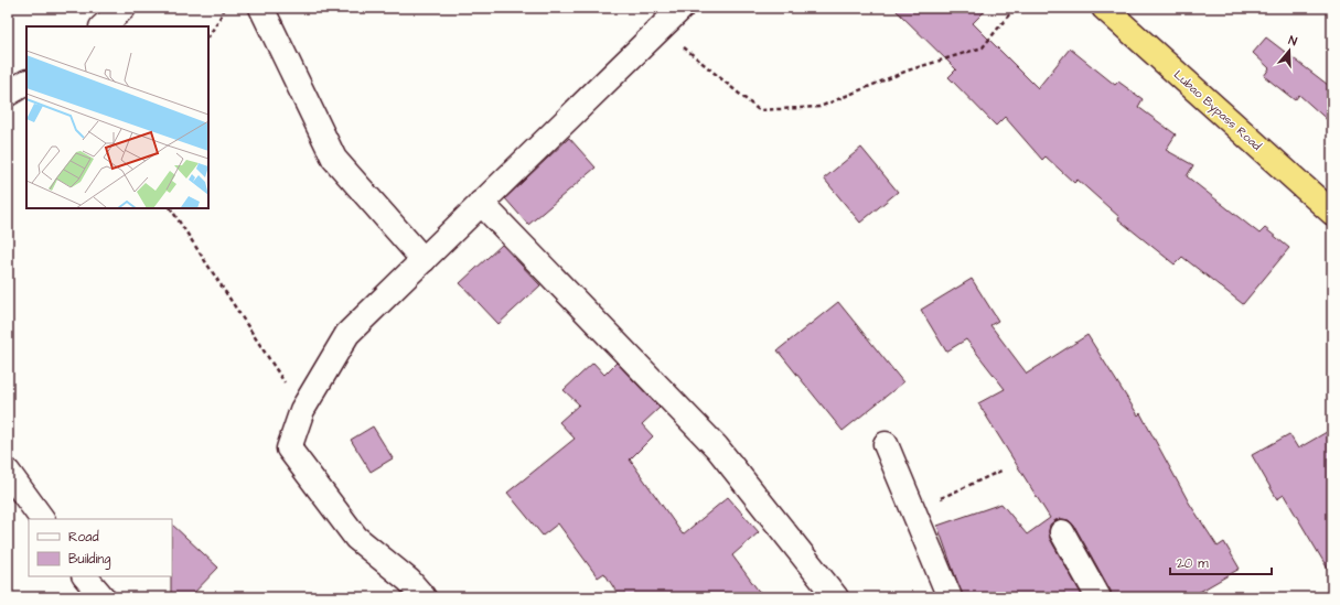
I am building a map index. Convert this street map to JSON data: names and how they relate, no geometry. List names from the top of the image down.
{
  "streets": {
    "highway": ["Lubao Bypass Road"]
  },
  "legend": ["Road", "Building"],
  "scale_bar": "20 m",
  "north": "top"
}
